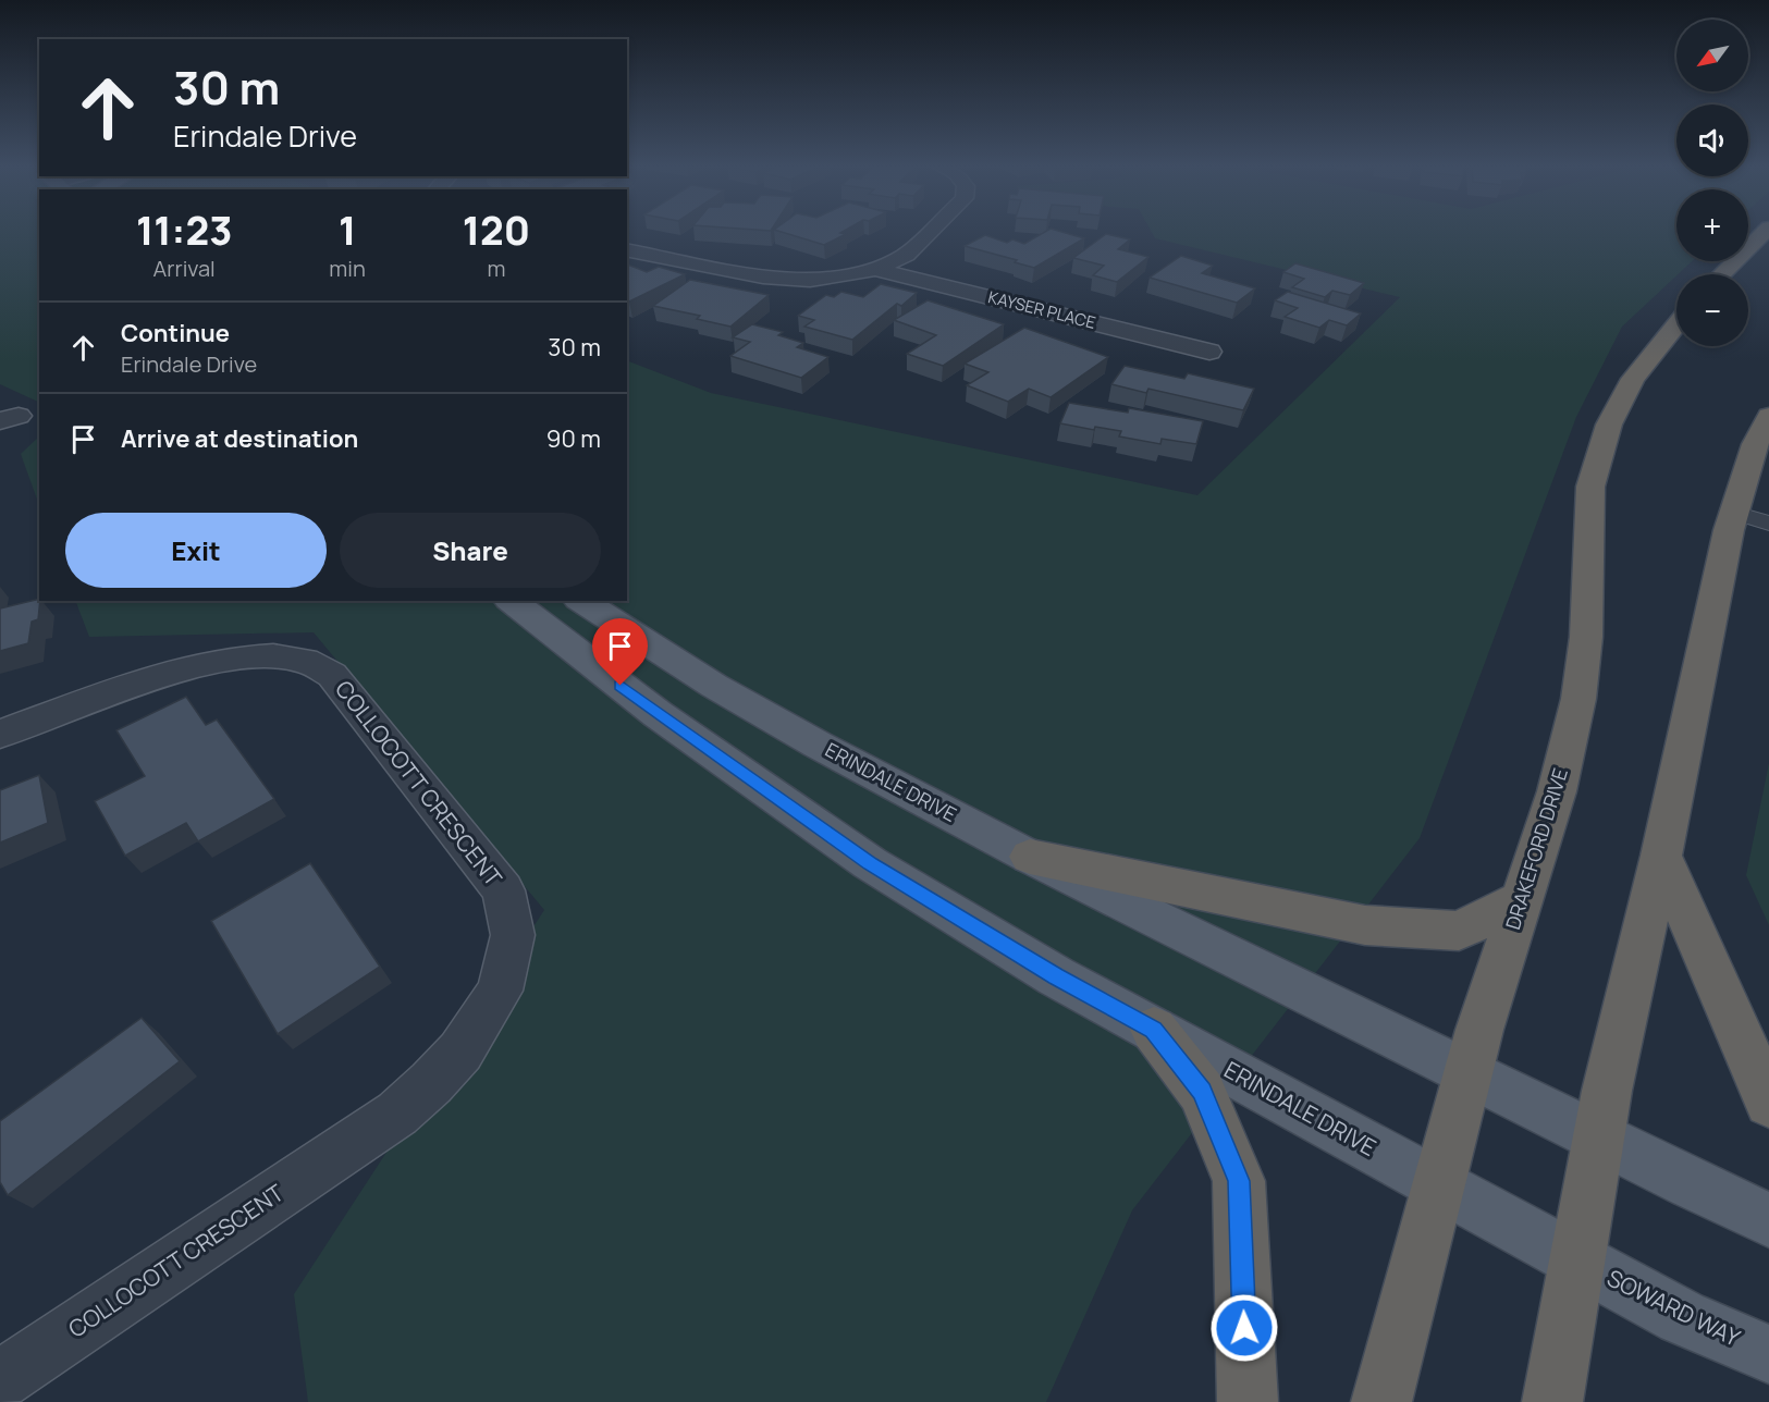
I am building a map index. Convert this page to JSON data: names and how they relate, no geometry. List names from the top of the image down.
{
  "streets": {
    "highway": ["DRAKEFORD DRIVE"],
    "main road": ["ERINDALE DRIVE", "SOWARD WAY"],
    "street": ["KAYSER PLACE", "COLLOCOTT CRESCENT"]
  },
  "crossings": [
    ["ERINDALE DRIVE", "DRAKEFORD DRIVE"],
    ["ERINDALE DRIVE", "SOWARD WAY"]
  ],
  "north": "bottom left",
  "page": {
    "map_buttons": ["+", "−"],
    "turn": ["30 m", "Erindale Drive"],
    "eta": [
      "11:23",
      "Arrival",
      "1",
      "min",
      "120",
      "m"
    ],
    "list": [
      {
        "name": "Continue",
        "note": "Erindale Drive",
        "value": "30 m"
      },
      {
        "name": "Arrive at destination",
        "value": "90 m"
      }
    ],
    "buttons": ["Exit", "Share"]
  }
}
